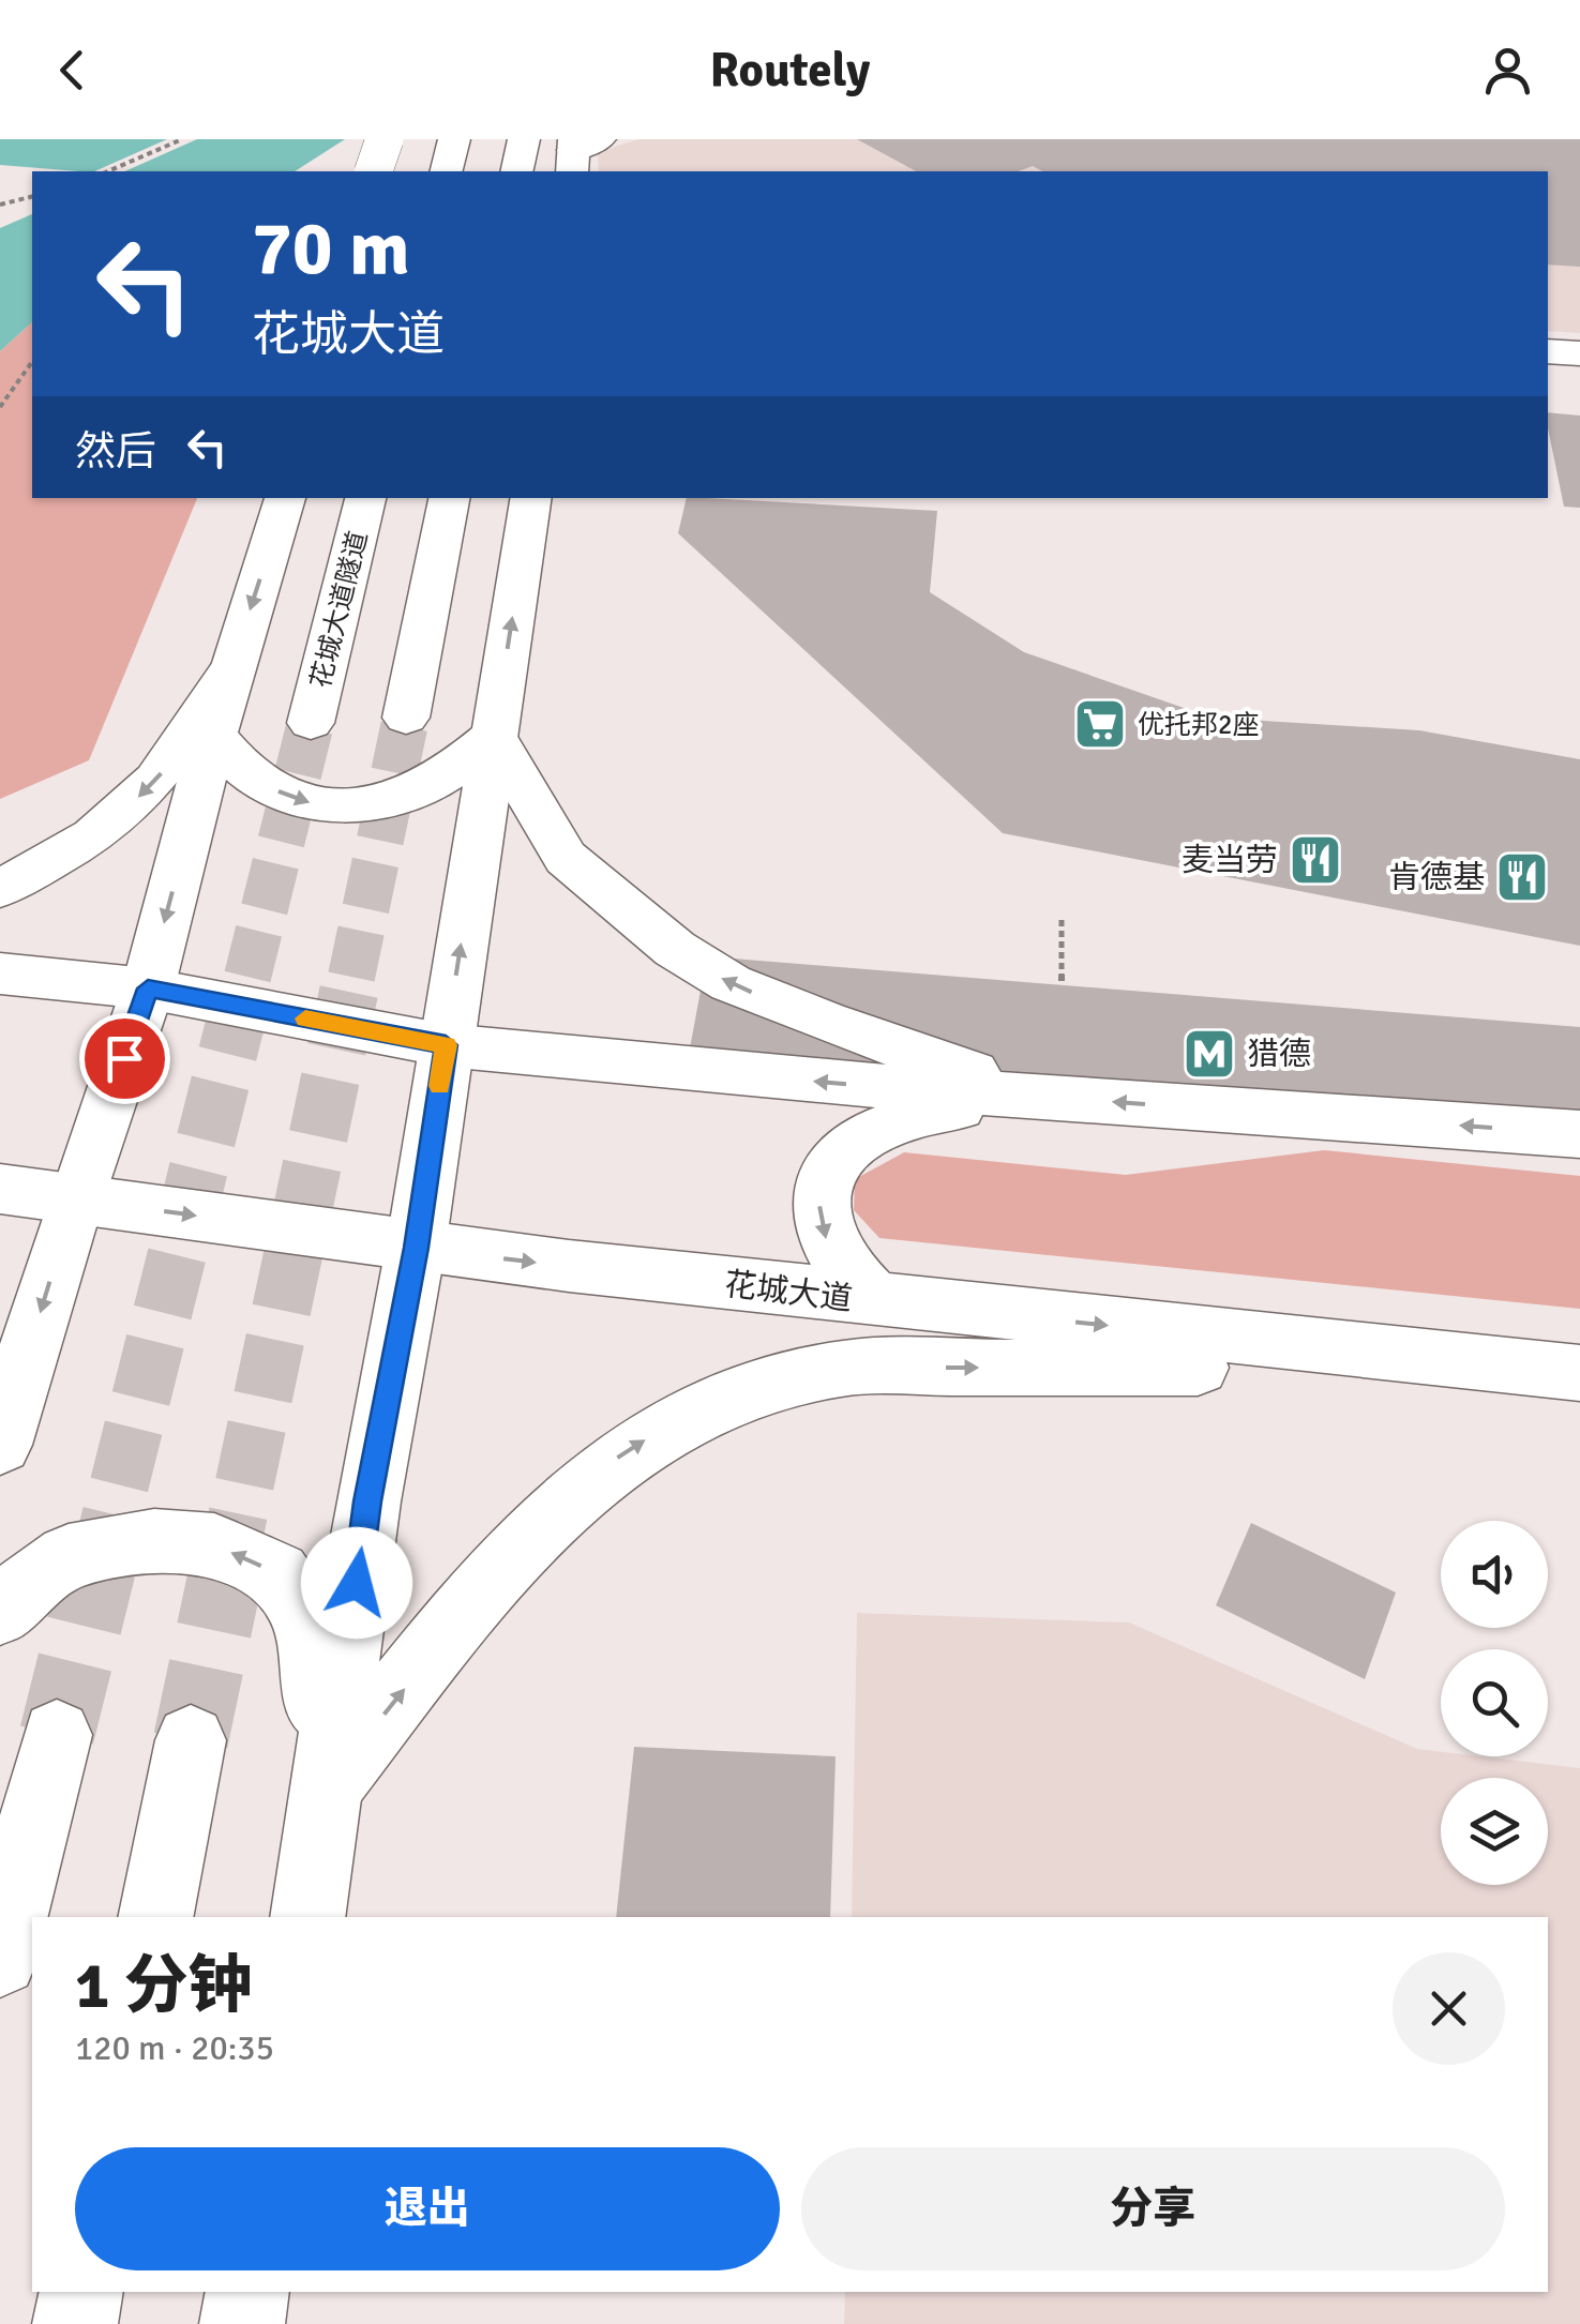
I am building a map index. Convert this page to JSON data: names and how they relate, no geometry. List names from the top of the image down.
{
  "streets": {
    "main road": ["花城大道隧道", "花城大道"]
  },
  "places": {
    "supermarket": ["优托邦2座"],
    "restaurant": ["麦当劳", "肯德基"],
    "metro station": ["猎德"]
  },
  "page": {
    "header": "Routely",
    "turn": ["70 m", "花城大道"],
    "then": "然后",
    "heading": ["1 分钟", "120 m · 20:35"],
    "buttons": ["退出", "分享"]
  }
}
